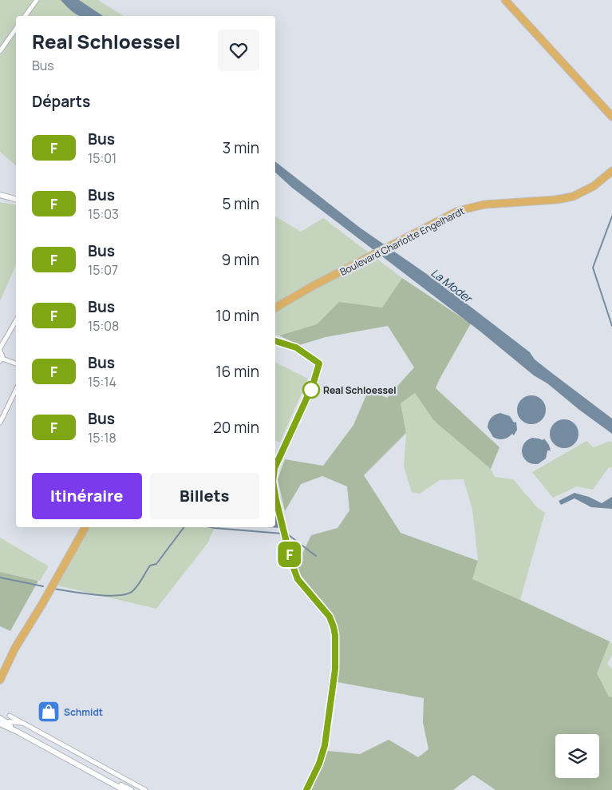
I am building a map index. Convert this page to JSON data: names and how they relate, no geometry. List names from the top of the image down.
{
  "streets": {
    "main road": ["Boulevard Charlotte Engelhardt"]
  },
  "water": ["La Moder"],
  "places": {
    "other": ["Real Schloessel"],
    "shop": ["Schmidt"]
  },
  "lines": ["bus line F"],
  "page": {
    "on_map": "F",
    "heading": [
      ["Real Schloessel", "Bus"],
      "Départs"
    ],
    "list": [
      {
        "mark": "F",
        "name": "Bus",
        "note": "15:01",
        "value": "3 min"
      },
      {
        "mark": "F",
        "name": "Bus",
        "note": "15:03",
        "value": "5 min"
      },
      {
        "mark": "F",
        "name": "Bus",
        "note": "15:07",
        "value": "9 min"
      },
      {
        "mark": "F",
        "name": "Bus",
        "note": "15:08",
        "value": "10 min"
      },
      {
        "mark": "F",
        "name": "Bus",
        "note": "15:14",
        "value": "16 min"
      },
      {
        "mark": "F",
        "name": "Bus",
        "note": "15:18",
        "value": "20 min"
      }
    ],
    "buttons": ["Itinéraire", "Billets"]
  }
}
